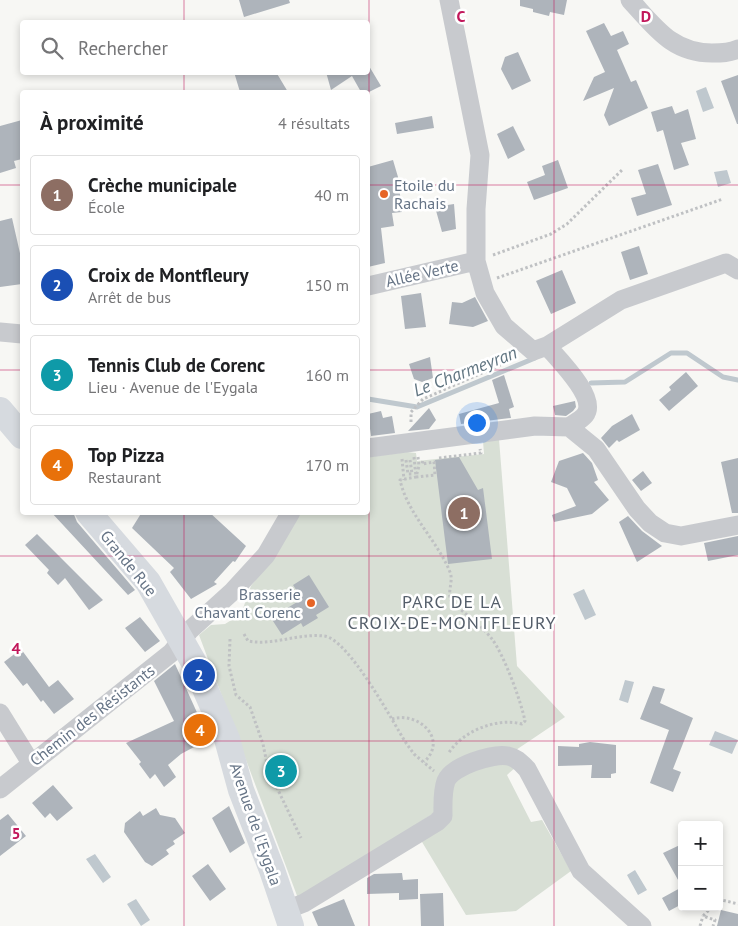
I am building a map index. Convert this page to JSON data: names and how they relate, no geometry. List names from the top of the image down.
{
  "streets": {
    "street": [
      "Allée Verte",
      "Grande Rue",
      "Chemin des Résistants",
      "Avenue de l'Eygala"
    ]
  },
  "crossings": [
    ["Grande Rue", "Chemin des Résistants"],
    ["Grande Rue", "Avenue de l'Eygala"],
    ["Chemin des Résistants", "Avenue de l'Eygala"]
  ],
  "districts": ["PARC DE LA CROIX-DE-MONTFLEURY"],
  "water": ["Le Charmeyran"],
  "places": ["Etoile du Rachais", "Brasserie Chavant Corenc"],
  "page": {
    "search": "Rechercher",
    "heading": ["À proximité", "4 résultats"],
    "list": [
      {
        "mark": "1",
        "name": "Crèche municipale",
        "note": "École",
        "value": "40 m"
      },
      {
        "mark": "2",
        "name": "Croix de Montfleury",
        "note": "Arrêt de bus",
        "value": "150 m"
      },
      {
        "mark": "3",
        "name": "Tennis Club de Corenc",
        "note": "Lieu · Avenue de l'Eygala",
        "value": "160 m"
      },
      {
        "mark": "4",
        "name": "Top Pizza",
        "note": "Restaurant",
        "value": "170 m"
      }
    ],
    "pins": [
      "1",
      "2",
      "4",
      "3"
    ],
    "map_buttons": ["+", "−"]
  },
  "grid": {
    "columns": ["C", "D"],
    "rows": ["4", "5"]
  }
}
